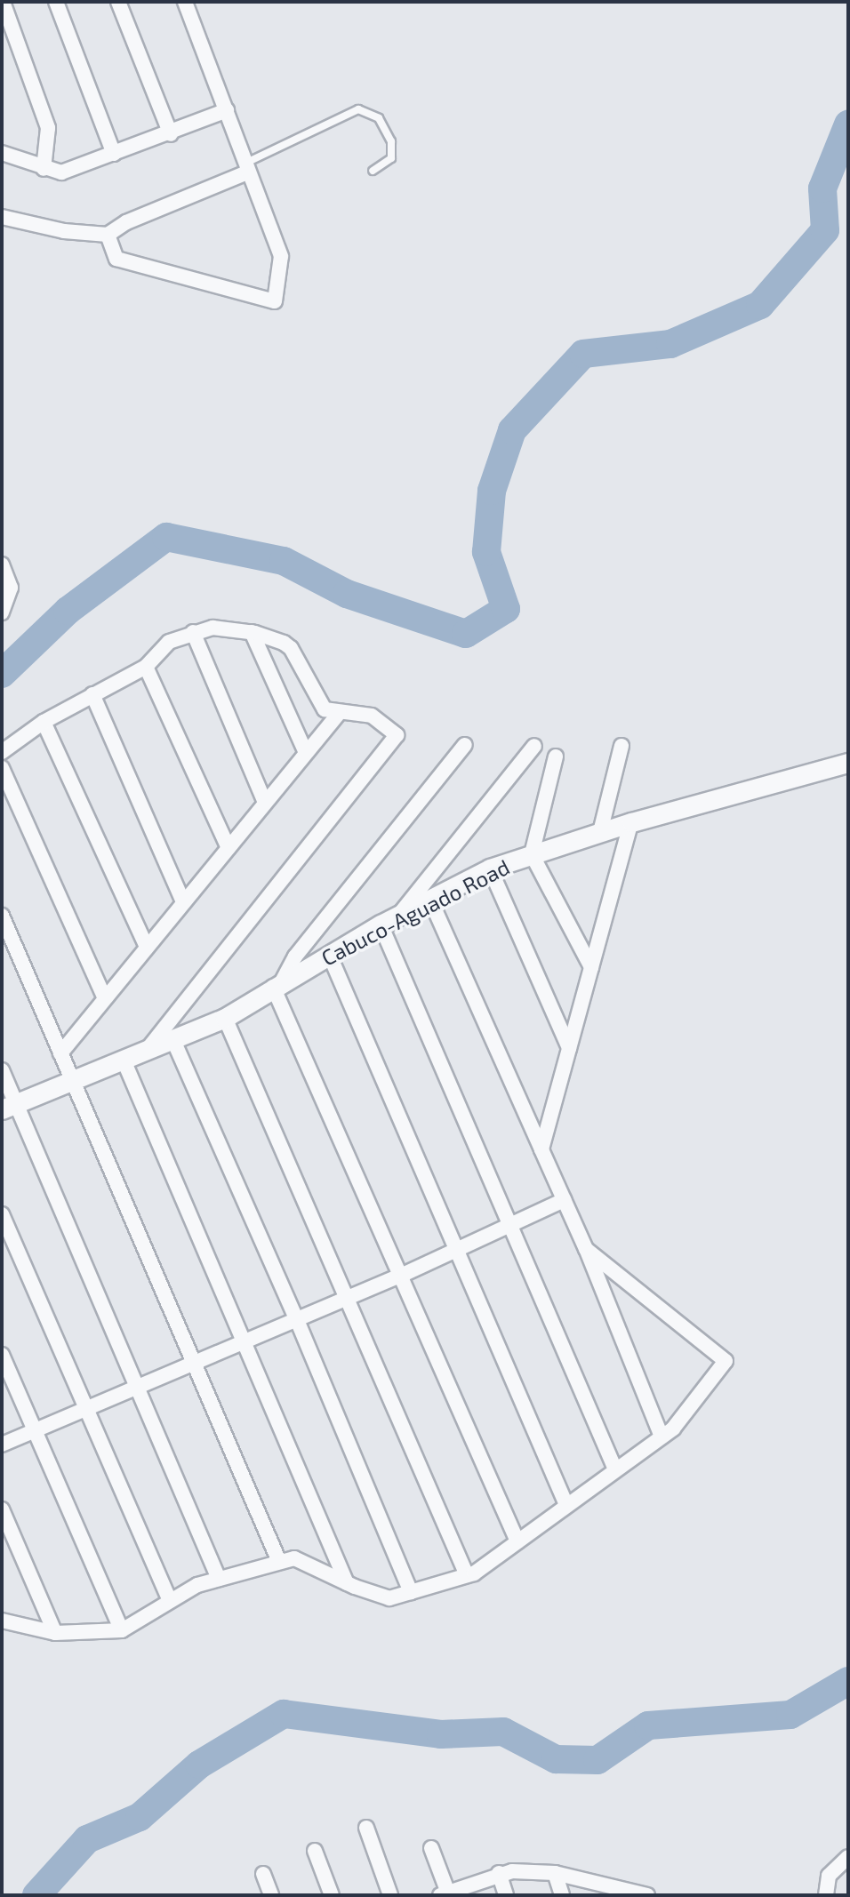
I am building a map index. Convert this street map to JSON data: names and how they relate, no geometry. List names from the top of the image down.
{
  "streets": {
    "street": ["Cabuco-Aguado Road"]
  }
}
